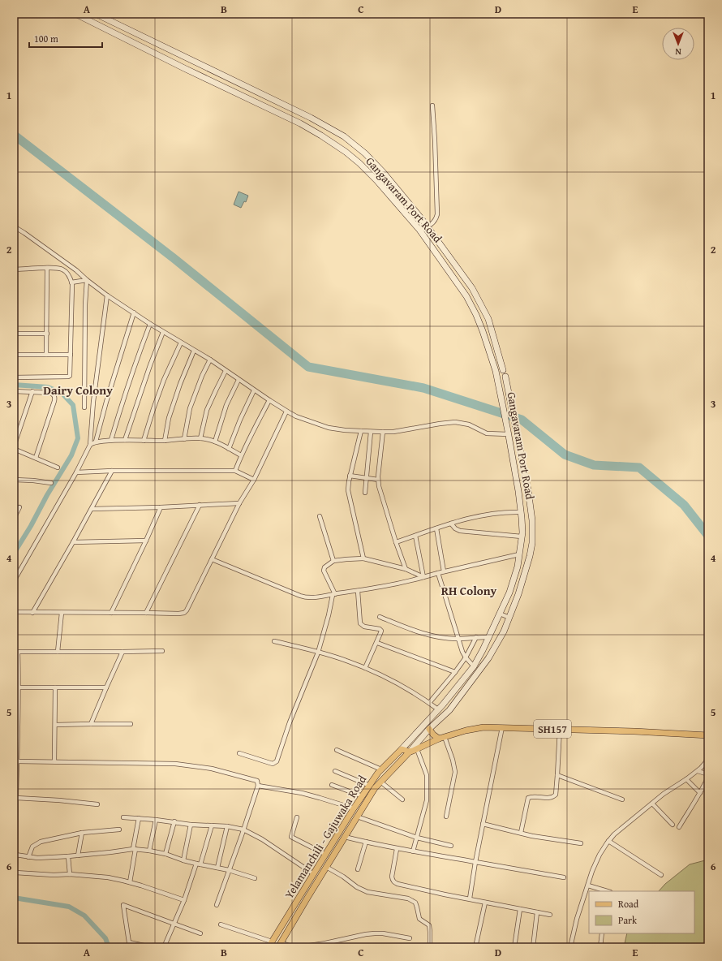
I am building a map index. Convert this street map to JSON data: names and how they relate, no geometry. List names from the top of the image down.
{
  "streets": {
    "main road": ["SH157", "Yelamanchili - Gajuwaka Road"],
    "street": ["Gangavaram Port Road"]
  },
  "crossings": [
    ["Gangavaram Port Road", "Yelamanchili - Gajuwaka Road"]
  ],
  "districts": ["Dairy Colony", "RH Colony"],
  "legend": ["Road", "Park"],
  "scale_bar": "100 m",
  "north": "bottom",
  "grid": {
    "columns": [
      "A",
      "B",
      "C",
      "D",
      "E"
    ],
    "rows": [
      "1",
      "2",
      "3",
      "4",
      "5",
      "6"
    ]
  }
}
